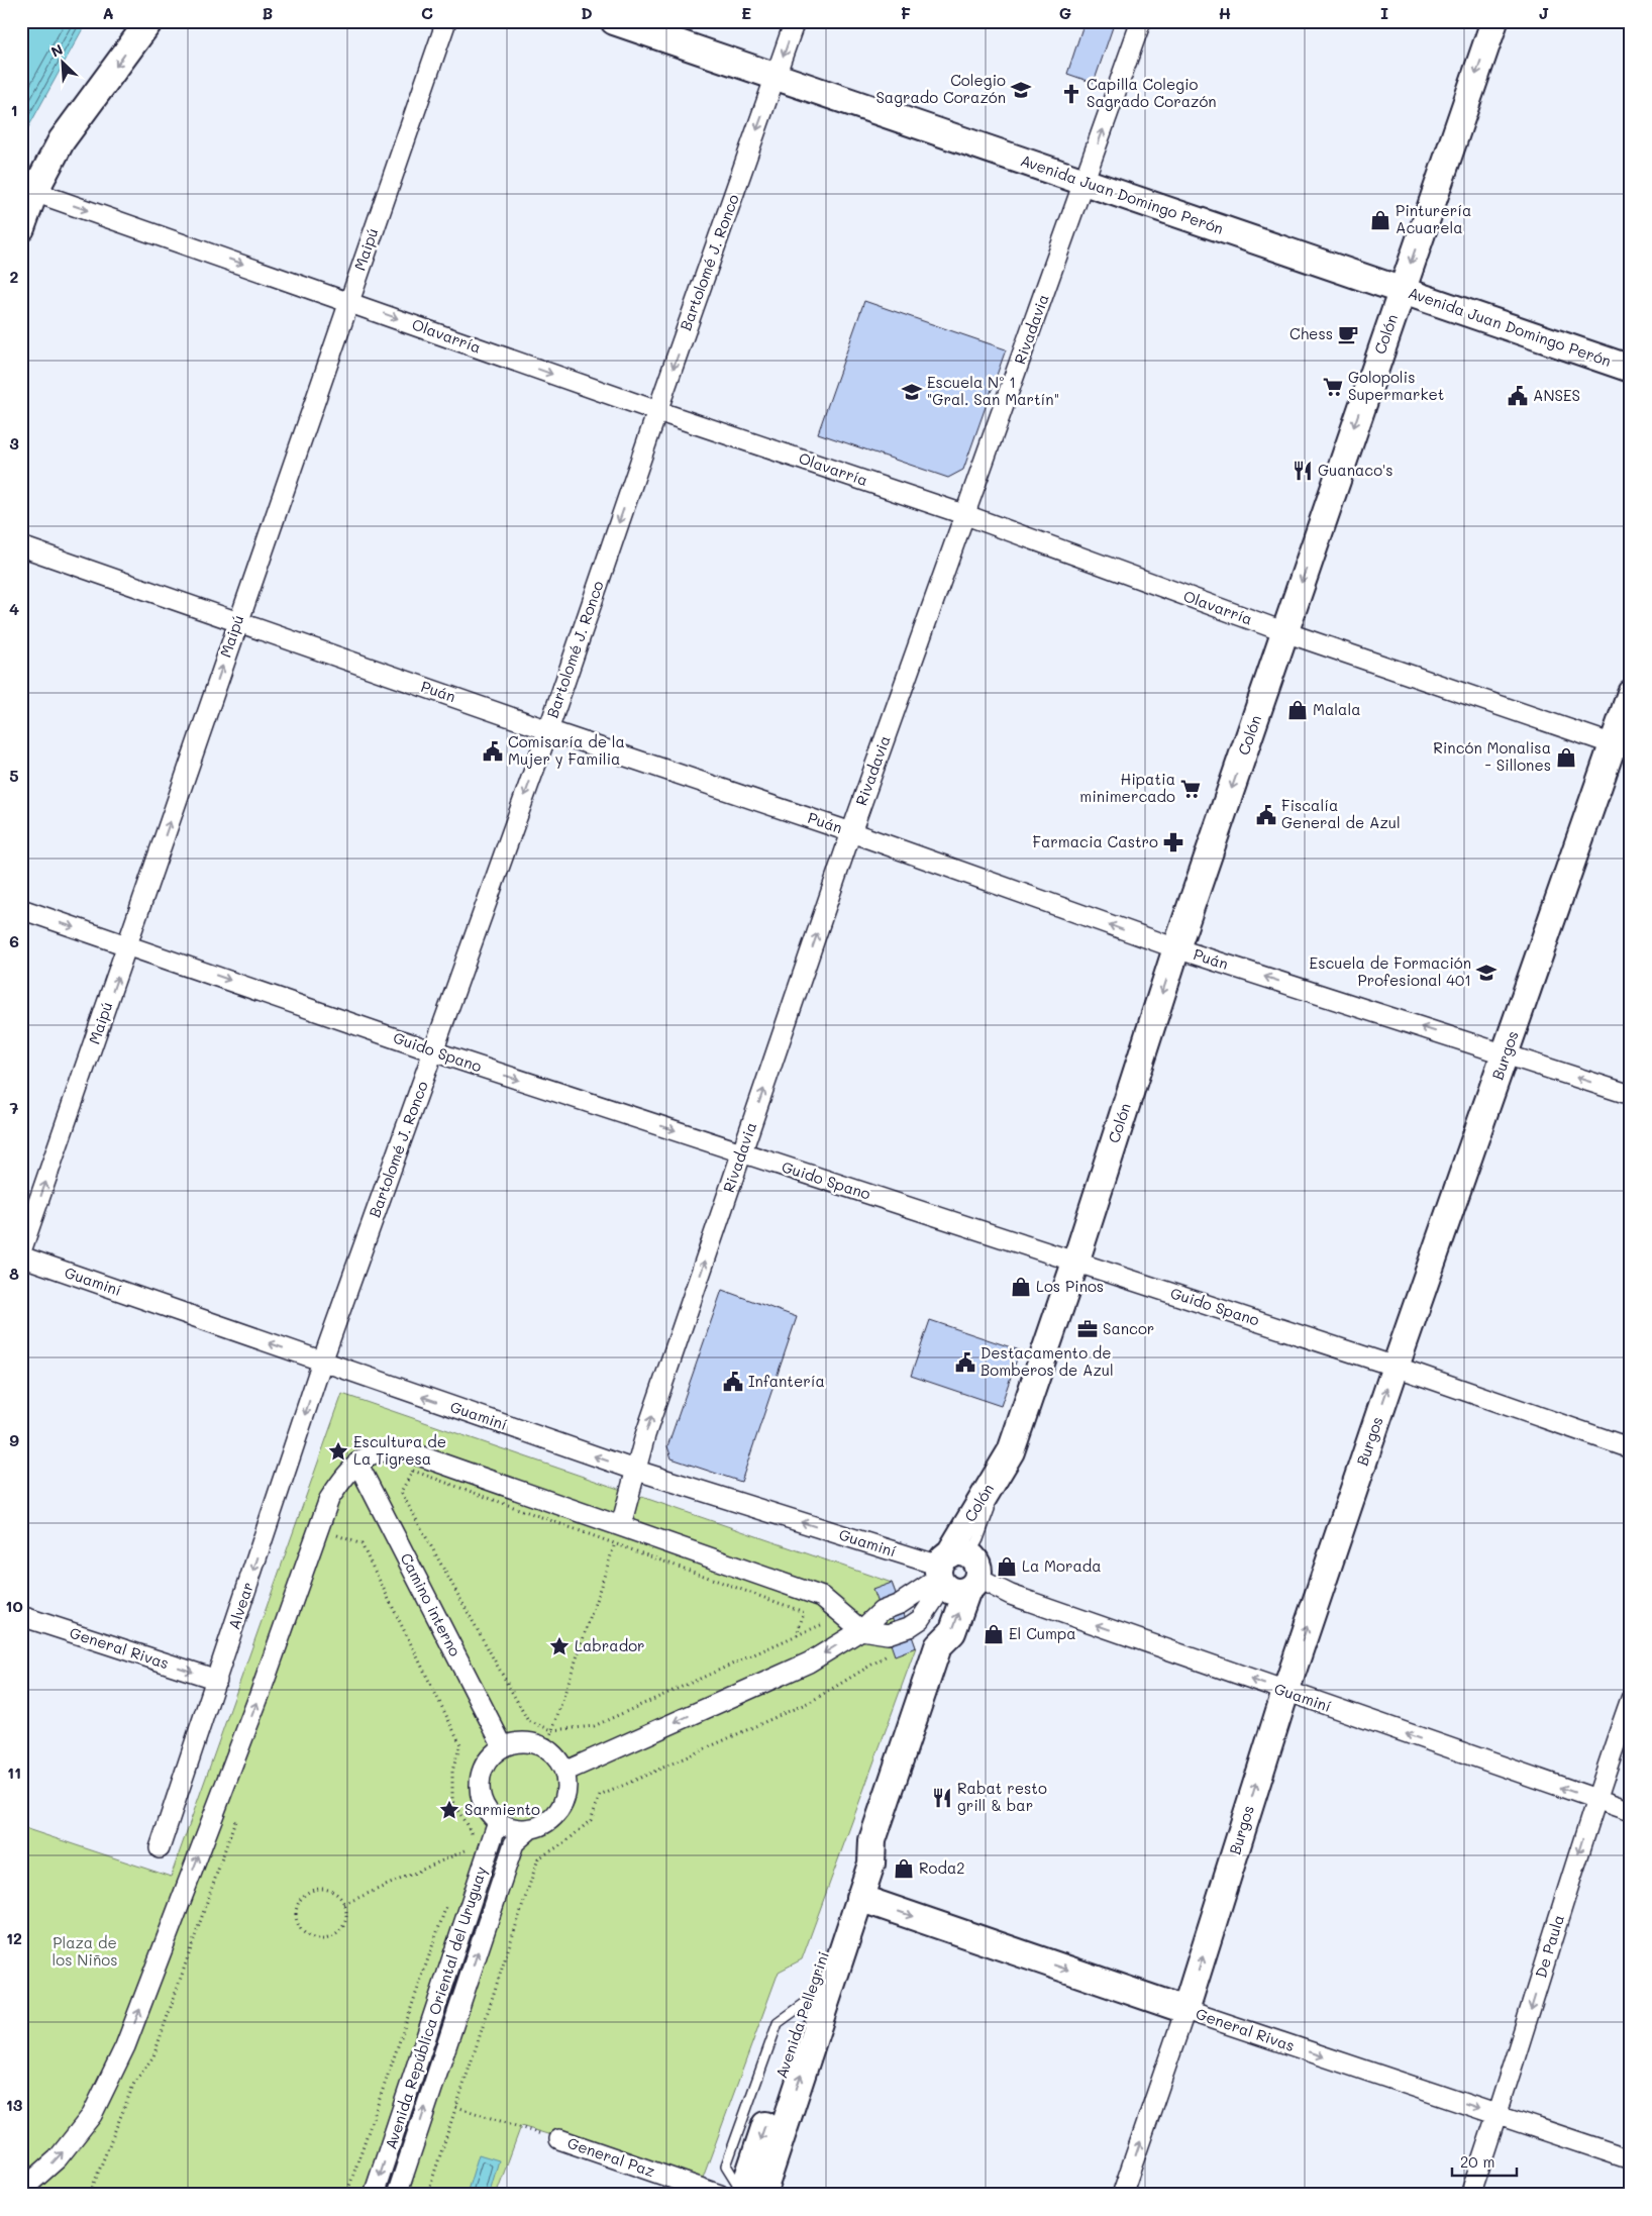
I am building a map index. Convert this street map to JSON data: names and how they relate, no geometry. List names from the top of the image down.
{
  "streets": {
    "main road": [
      "Avenida Juan Domingo Perón",
      "Colón",
      "Burgos",
      "General Rivas",
      "Avenida Pellegrini"
    ],
    "street": [
      "Maipú",
      "Bartolomé J. Ronco",
      "Rivadavia",
      "Olavarría",
      "Puán",
      "Guido Spano",
      "Guaminí",
      "Camino interno",
      "Alvear",
      "De Paula",
      "Avenida República Oriental del Uruguay",
      "General Paz"
    ]
  },
  "crossings": [
    ["Avenida Juan Domingo Perón", "Bartolomé J. Ronco"],
    ["Avenida Juan Domingo Perón", "Rivadavia"],
    ["Avenida Juan Domingo Perón", "Colón"],
    ["Maipú", "Olavarría"],
    ["Maipú", "Puán"],
    ["Maipú", "Guido Spano"],
    ["Bartolomé J. Ronco", "Olavarría"],
    ["Bartolomé J. Ronco", "Puán"],
    ["Bartolomé J. Ronco", "Guido Spano"],
    ["Bartolomé J. Ronco", "Guaminí"],
    ["Bartolomé J. Ronco", "Alvear"],
    ["Rivadavia", "Olavarría"],
    ["Rivadavia", "Puán"],
    ["Rivadavia", "Guido Spano"],
    ["Rivadavia", "Guaminí"],
    ["Colón", "Olavarría"],
    ["Colón", "Puán"],
    ["Colón", "Guido Spano"],
    ["Colón", "Guaminí"],
    ["Colón", "Avenida Pellegrini"],
    ["Olavarría", "Burgos"],
    ["Puán", "Burgos"],
    ["Guido Spano", "Burgos"],
    ["Burgos", "Guaminí"],
    ["Burgos", "General Rivas"],
    ["Guaminí", "Alvear"],
    ["Guaminí", "De Paula"],
    ["Guaminí", "Avenida Pellegrini"],
    ["Camino interno", "Avenida República Oriental del Uruguay"],
    ["Alvear", "General Rivas"],
    ["General Rivas", "De Paula"],
    ["General Rivas", "Avenida Pellegrini"]
  ],
  "one_way": [
    "Maipú",
    "Bartolomé J. Ronco",
    "Rivadavia",
    "Colón",
    "Olavarría",
    "Puán",
    "Guido Spano",
    "Burgos",
    "General Rivas",
    "De Paula"
  ],
  "parks": ["Plaza de los Niños"],
  "places": {
    "school or university": ["Colegio Sagrado Corazón", "Escuela Nº 1 \"Gral. San Martín\"", "Escuela de Formación Profesional 401"],
    "church": ["Capilla Colegio Sagrado Corazón"],
    "shop": [
      "Pinturería Acuarela",
      "Malala",
      "Rincón Monalisa - Sillones",
      "Los Pinos",
      "La Morada",
      "El Cumpa",
      "Roda2"
    ],
    "cafe": ["Chess"],
    "supermarket": ["Golopolis Supermarket", "Hipatia minimercado"],
    "public building": [
      "ANSES",
      "Comisaría de la Mujer y Familia",
      "Fiscalía General de Azul",
      "Destacamento de Bomberos de Azul",
      "Infantería"
    ],
    "restaurant": ["Guanaco's", "Rabat resto grill & bar"],
    "pharmacy": ["Farmacia Castro"],
    "office": ["Sancor"],
    "place": ["Escultura de La Tigresa", "Labrador", "Sarmiento"]
  },
  "scale_bar": "20 m",
  "north": "top left",
  "grid": {
    "columns": [
      "A",
      "B",
      "C",
      "D",
      "E",
      "F",
      "G",
      "H",
      "I",
      "J"
    ],
    "rows": [
      "1",
      "2",
      "3",
      "4",
      "5",
      "6",
      "7",
      "8",
      "9",
      "10",
      "11",
      "12",
      "13"
    ]
  }
}
